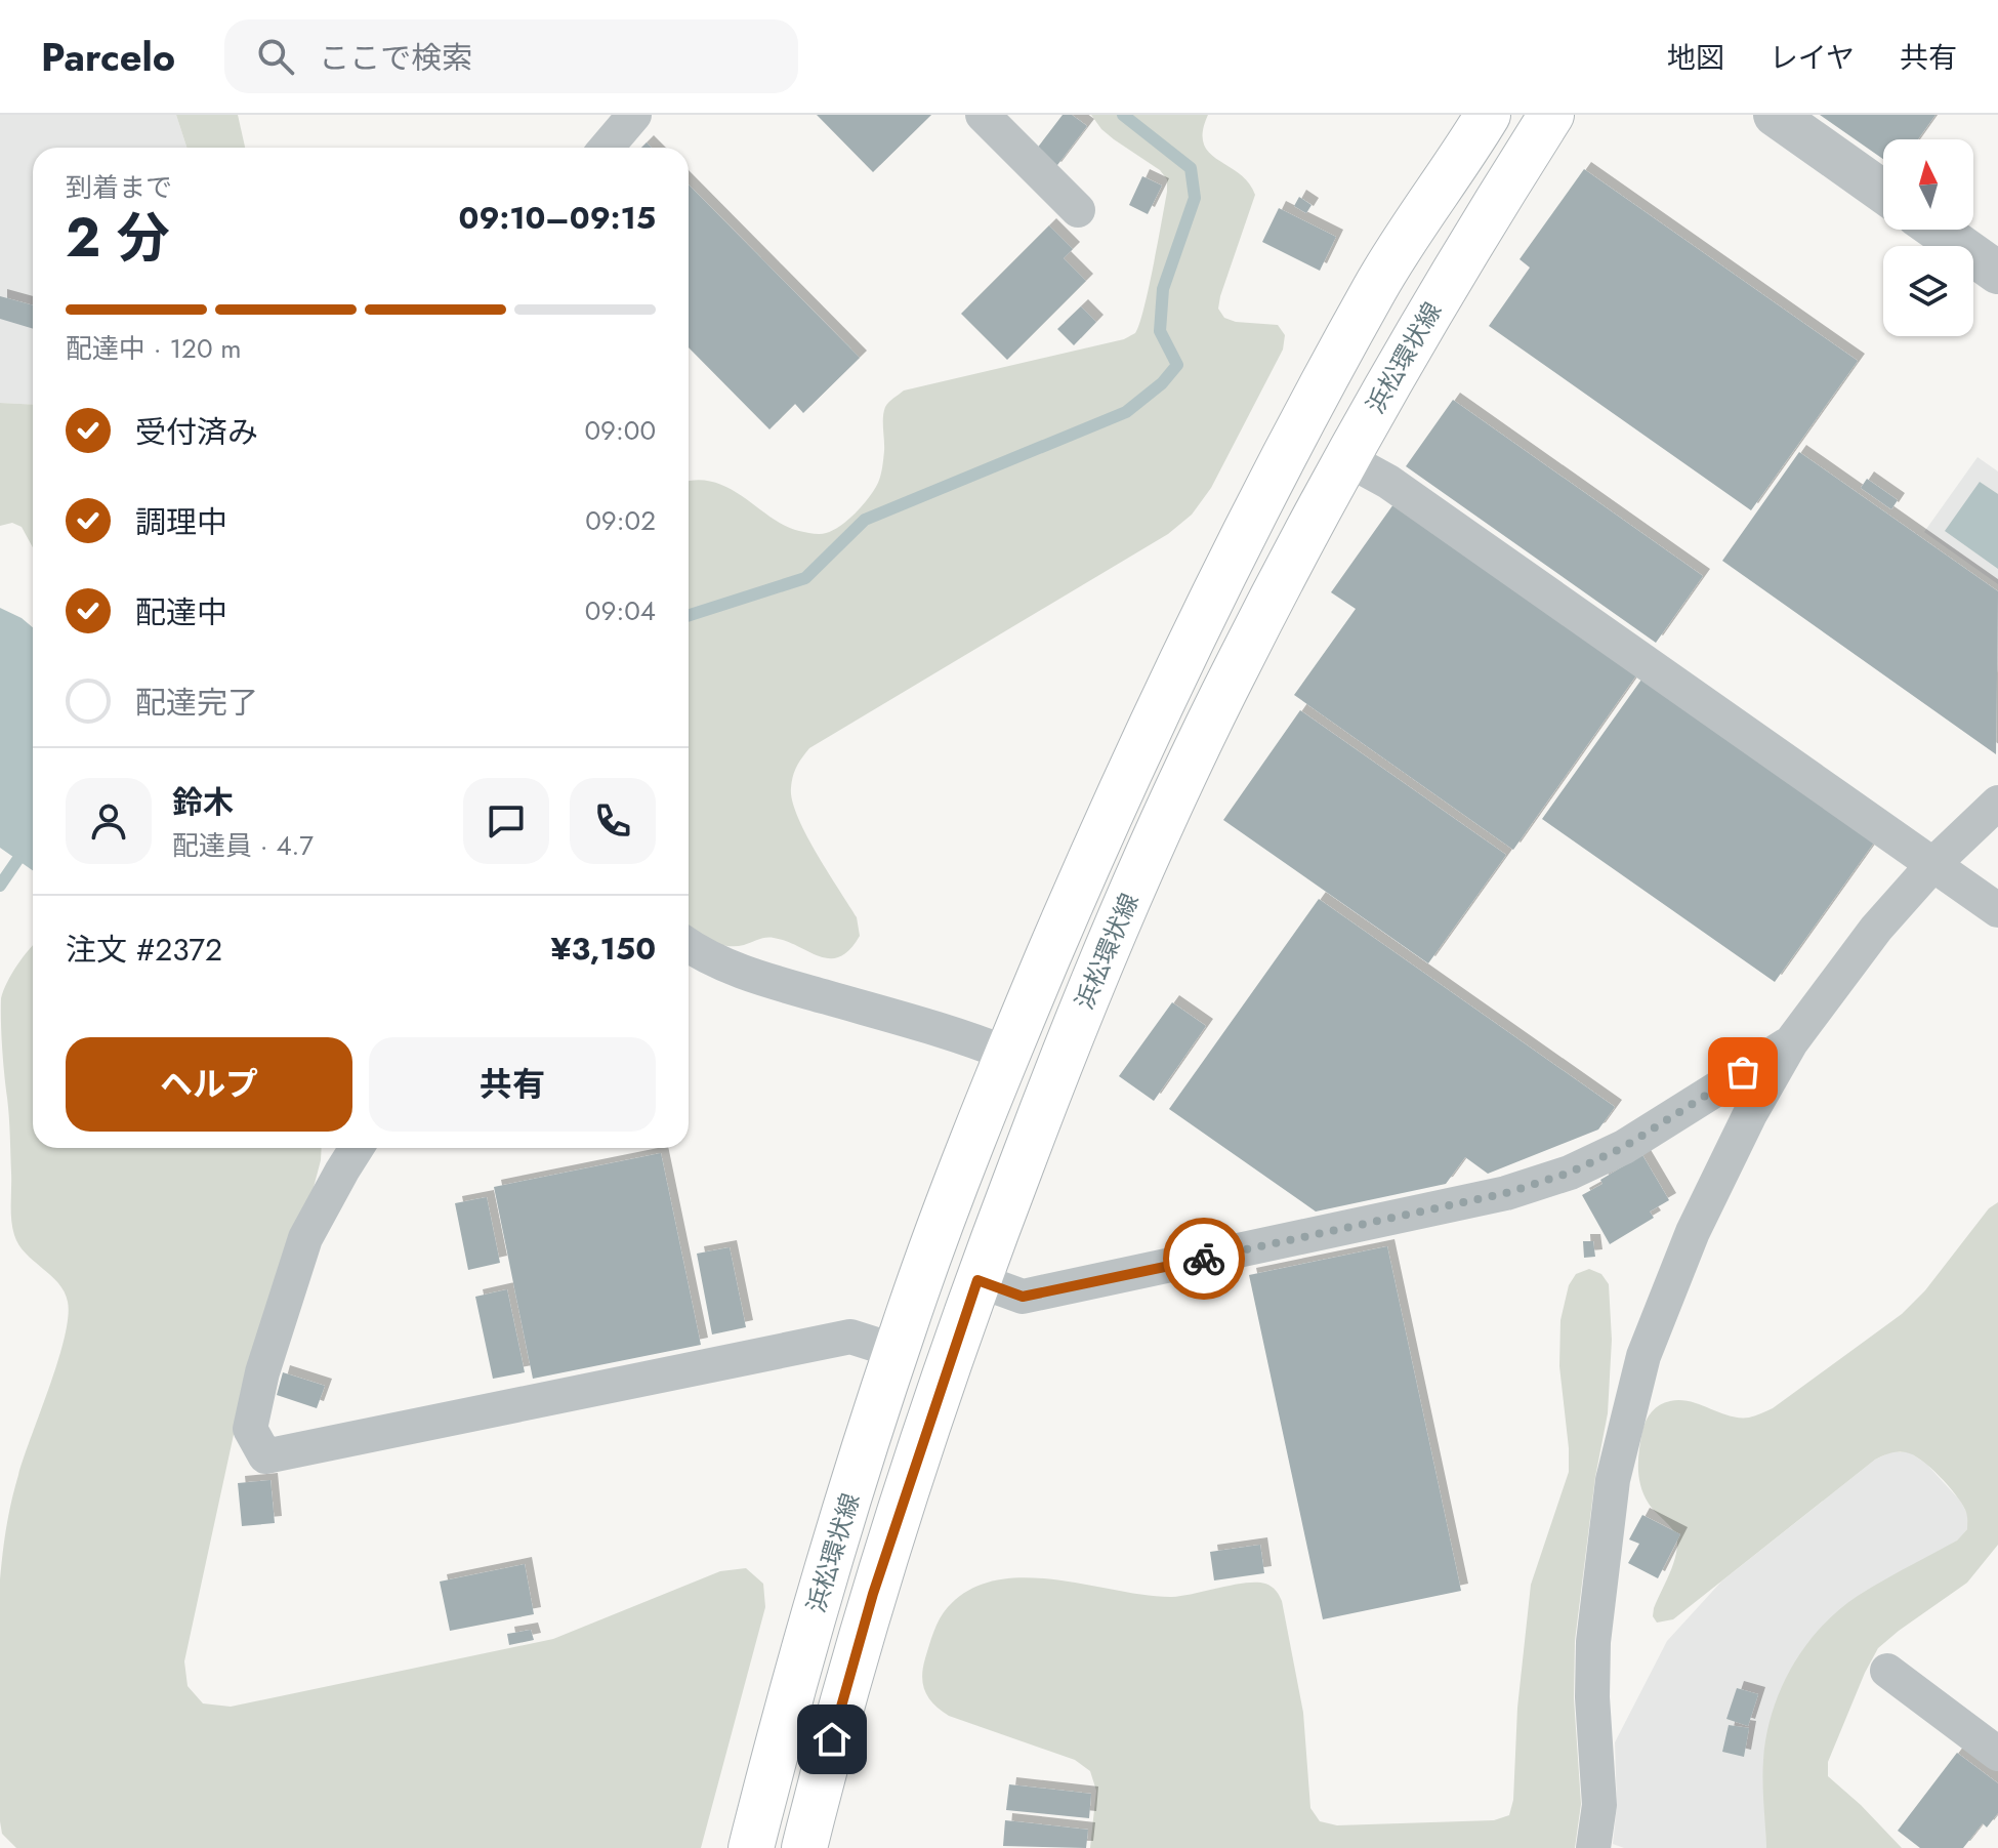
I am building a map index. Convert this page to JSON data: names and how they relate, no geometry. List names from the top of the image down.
{
  "streets": {
    "main road": ["浜松環状線"]
  },
  "north": "top",
  "page": {
    "header": "Parcelo",
    "search": "ここで検索",
    "nav": ["地図", "レイヤ", "共有"],
    "heading": ["2 分", "到着まで", "09:10–09:15"],
    "panel": [
      "鈴木",
      "配達員 · 4.7",
      "注文 #2372",
      "¥3,150"
    ],
    "bar": "配達中 · 120 m",
    "list": [
      ["受付済み", "09:00"],
      ["調理中", "09:02"],
      ["配達中", "09:04"],
      "配達完了"
    ],
    "buttons": ["ヘルプ", "共有"]
  }
}
